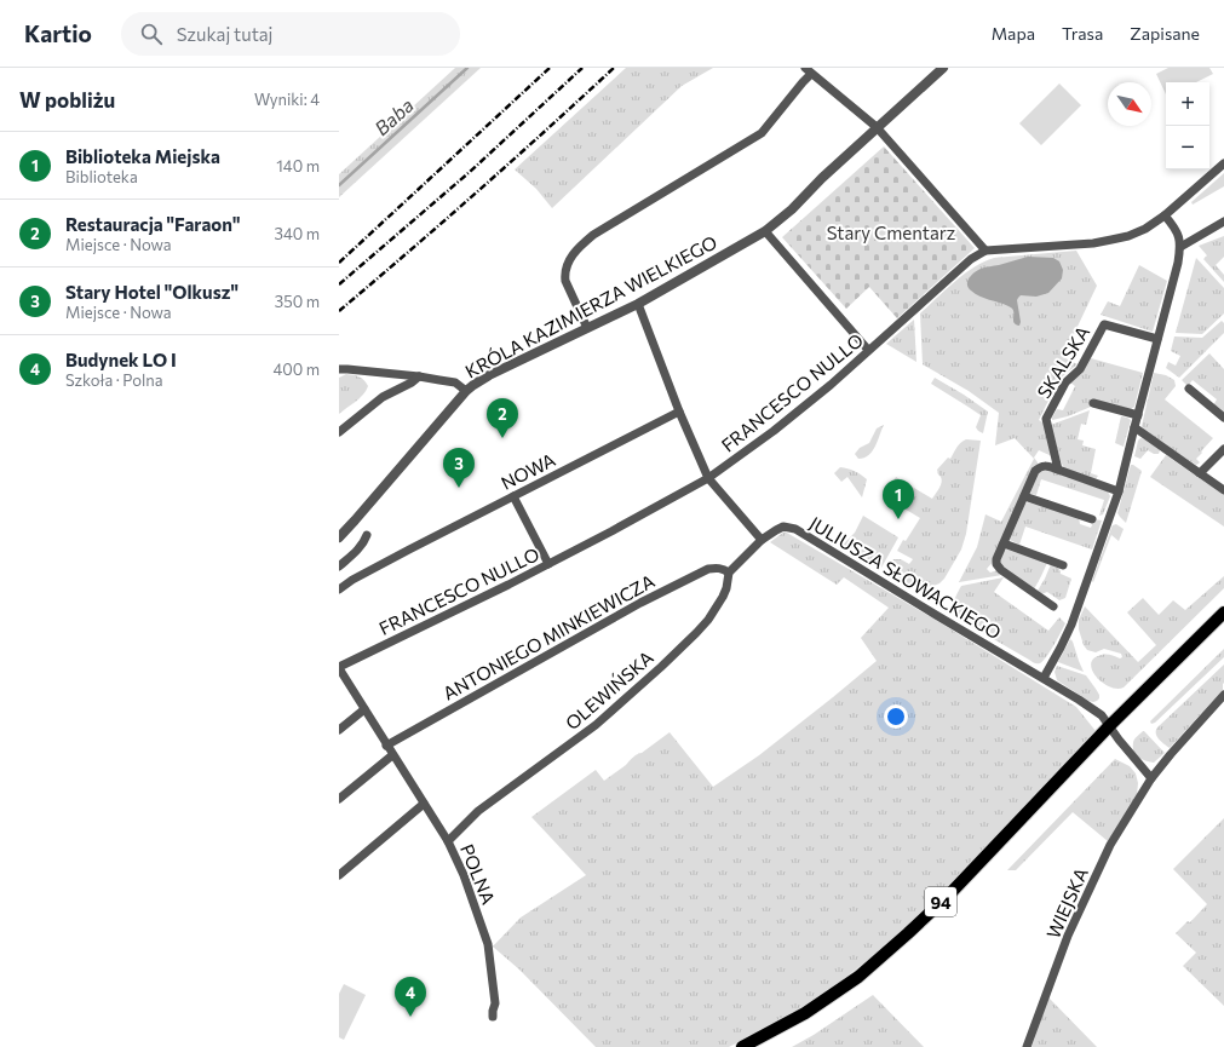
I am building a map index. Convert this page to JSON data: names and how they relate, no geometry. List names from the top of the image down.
{
  "streets": {
    "main road": ["94"],
    "street": [
      "KRÓLA KAZIMIERZA WIELKIEGO",
      "SKALSKA",
      "FRANCESCO NULLO",
      "NOWA",
      "JULIUSZA SŁOWACKIEGO",
      "ANTONIEGO MINKIEWICZA",
      "OLEWIŃSKA",
      "POLNA",
      "WIEJSKA"
    ]
  },
  "crossings": [
    ["FRANCESCO NULLO", "POLNA"],
    ["JULIUSZA SŁOWACKIEGO", "94"],
    ["JULIUSZA SŁOWACKIEGO", "WIEJSKA"],
    ["ANTONIEGO MINKIEWICZA", "OLEWIŃSKA"],
    ["ANTONIEGO MINKIEWICZA", "POLNA"],
    ["OLEWIŃSKA", "POLNA"]
  ],
  "water": ["Baba"],
  "parks": ["Stary Cmentarz"],
  "north": "bottom right",
  "page": {
    "header": "Kartio",
    "search": "Szukaj tutaj",
    "nav": ["Mapa", "Trasa", "Zapisane"],
    "heading": ["W pobliżu", "Wyniki: 4"],
    "map_buttons": ["+", "−"],
    "list": [
      {
        "mark": "1",
        "name": "Biblioteka Miejska",
        "note": "Biblioteka",
        "value": "140 m"
      },
      {
        "mark": "2",
        "name": "Restauracja \"Faraon\"",
        "note": "Miejsce · Nowa",
        "value": "340 m"
      },
      {
        "mark": "3",
        "name": "Stary Hotel \"Olkusz\"",
        "note": "Miejsce · Nowa",
        "value": "350 m"
      },
      {
        "mark": "4",
        "name": "Budynek LO I",
        "note": "Szkoła · Polna",
        "value": "400 m"
      }
    ],
    "pins": [
      "2",
      "3",
      "1",
      "4"
    ]
  }
}
